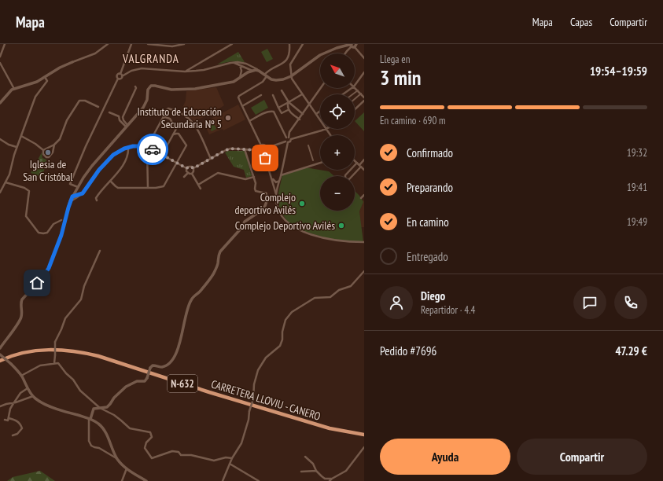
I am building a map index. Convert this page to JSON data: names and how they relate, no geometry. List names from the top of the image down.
{
  "streets": {
    "highway": ["N-632", "CARRETERA LLOVIU - CANERO"]
  },
  "districts": ["VALGRANDA"],
  "places": [
    "Instituto de Educación Secundaria Nº 5",
    "Iglesia de San Cristóbal",
    "Complejo deportivo Avilés",
    "Complejo Deportivo Avilés"
  ],
  "north": "top left",
  "page": {
    "header": "Mapa",
    "nav": ["Mapa", "Capas", "Compartir"],
    "heading": ["3 min", "Llega en", "19:54–19:59"],
    "panel": [
      "Diego",
      "Repartidor · 4.4",
      "Pedido #7696",
      "47.29 €"
    ],
    "map_buttons": ["+", "−"],
    "bar": "En camino · 690 m",
    "list": [
      ["Confirmado", "19:32"],
      ["Preparando", "19:41"],
      ["En camino", "19:49"],
      "Entregado"
    ],
    "buttons": ["Ayuda", "Compartir"]
  }
}
